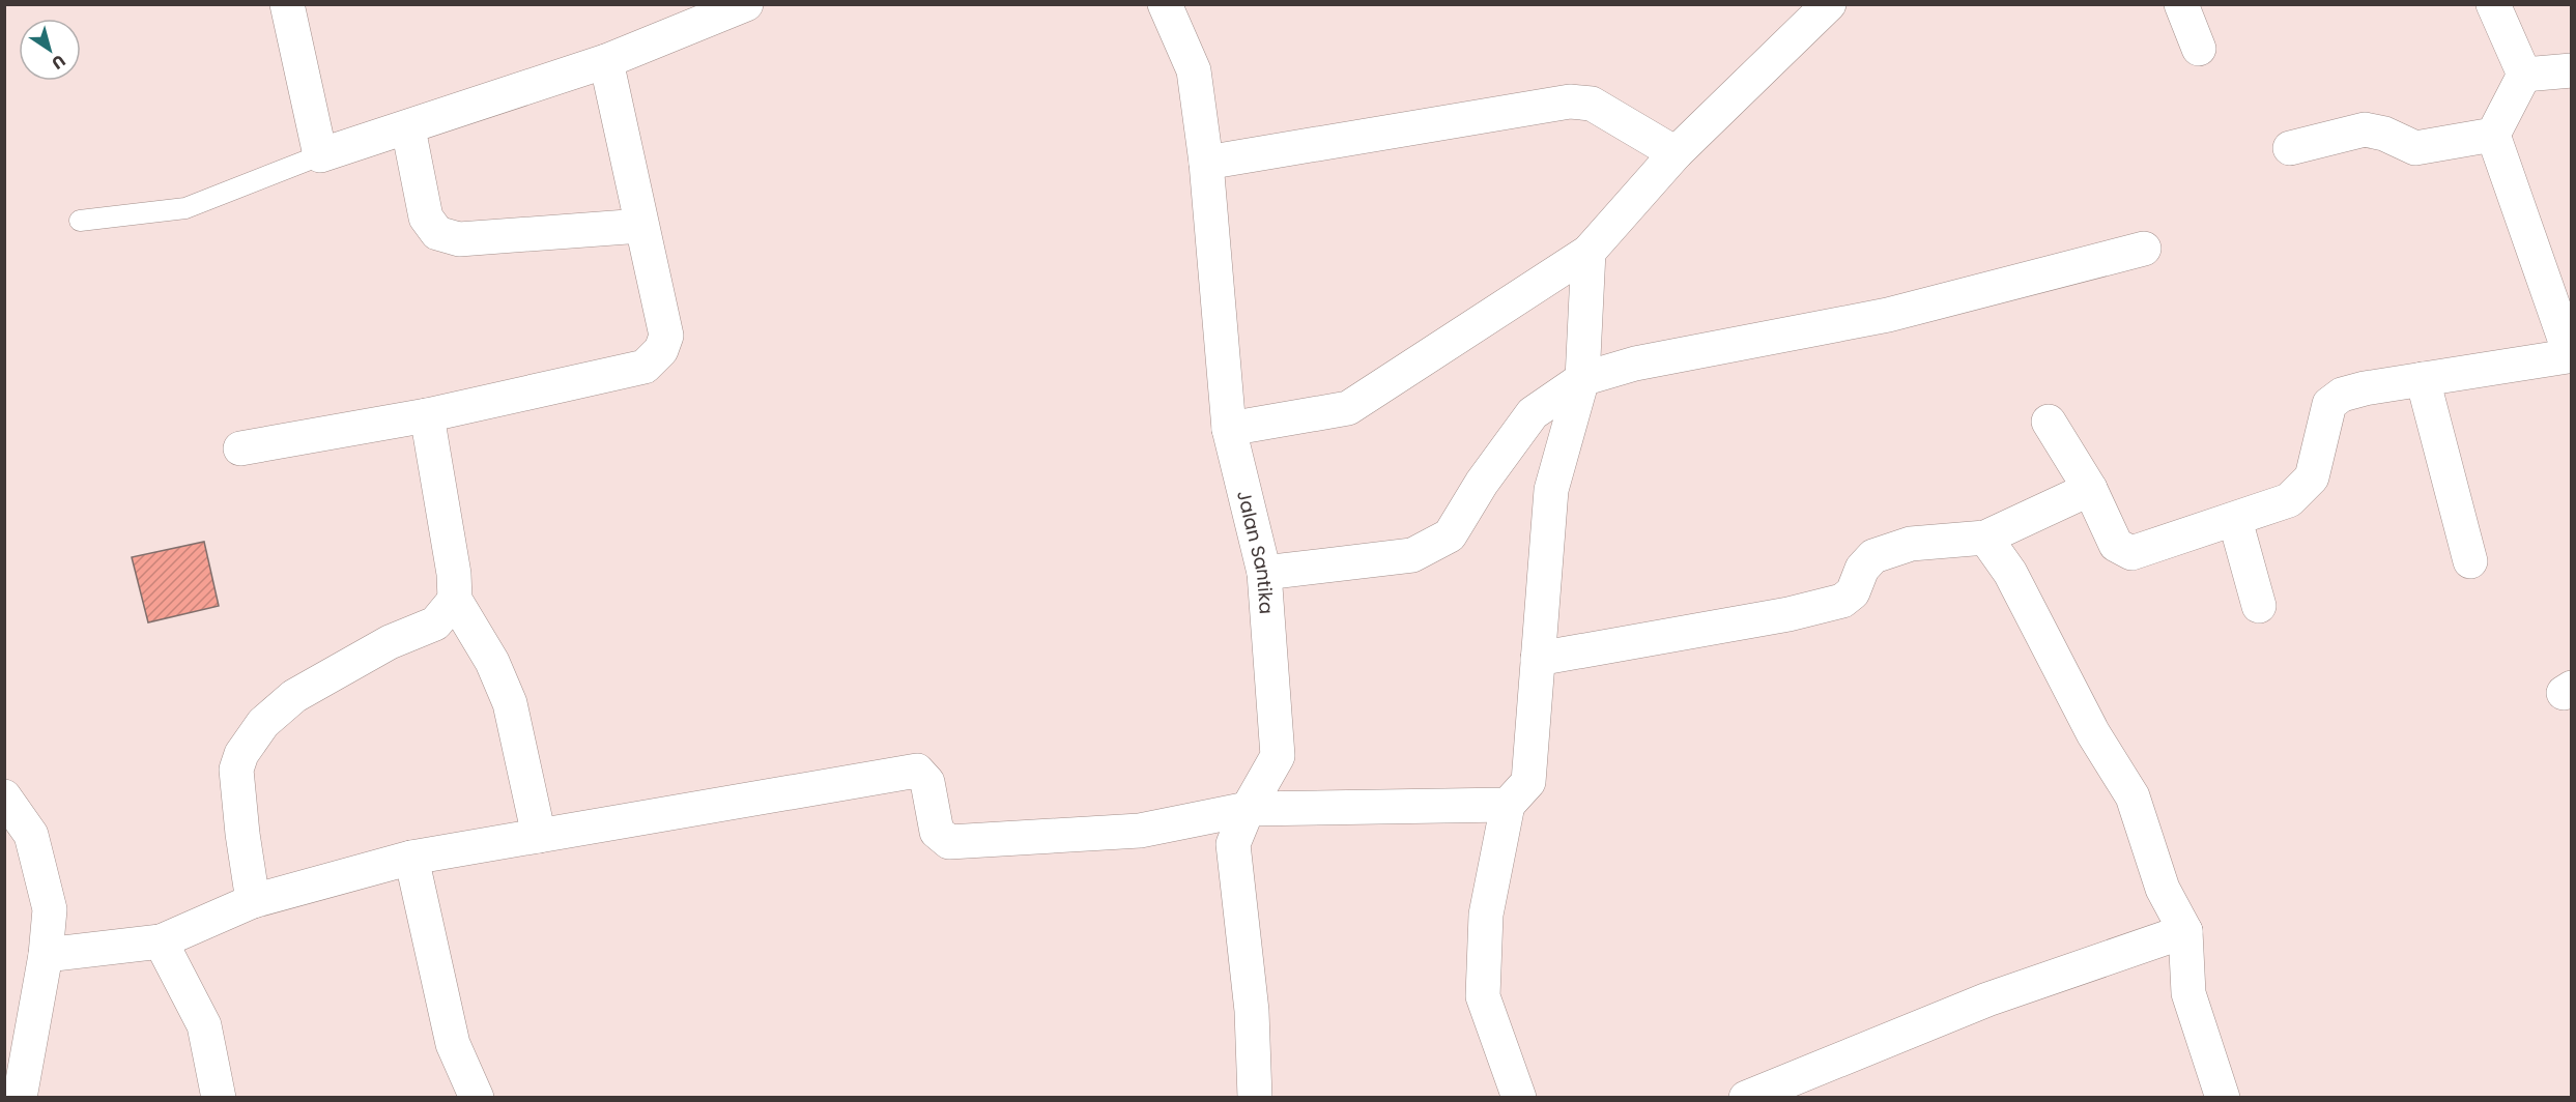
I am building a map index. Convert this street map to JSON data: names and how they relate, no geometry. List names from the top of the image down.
{
  "streets": {
    "street": ["Jalan Santika"]
  },
  "north": "bottom right"
}
